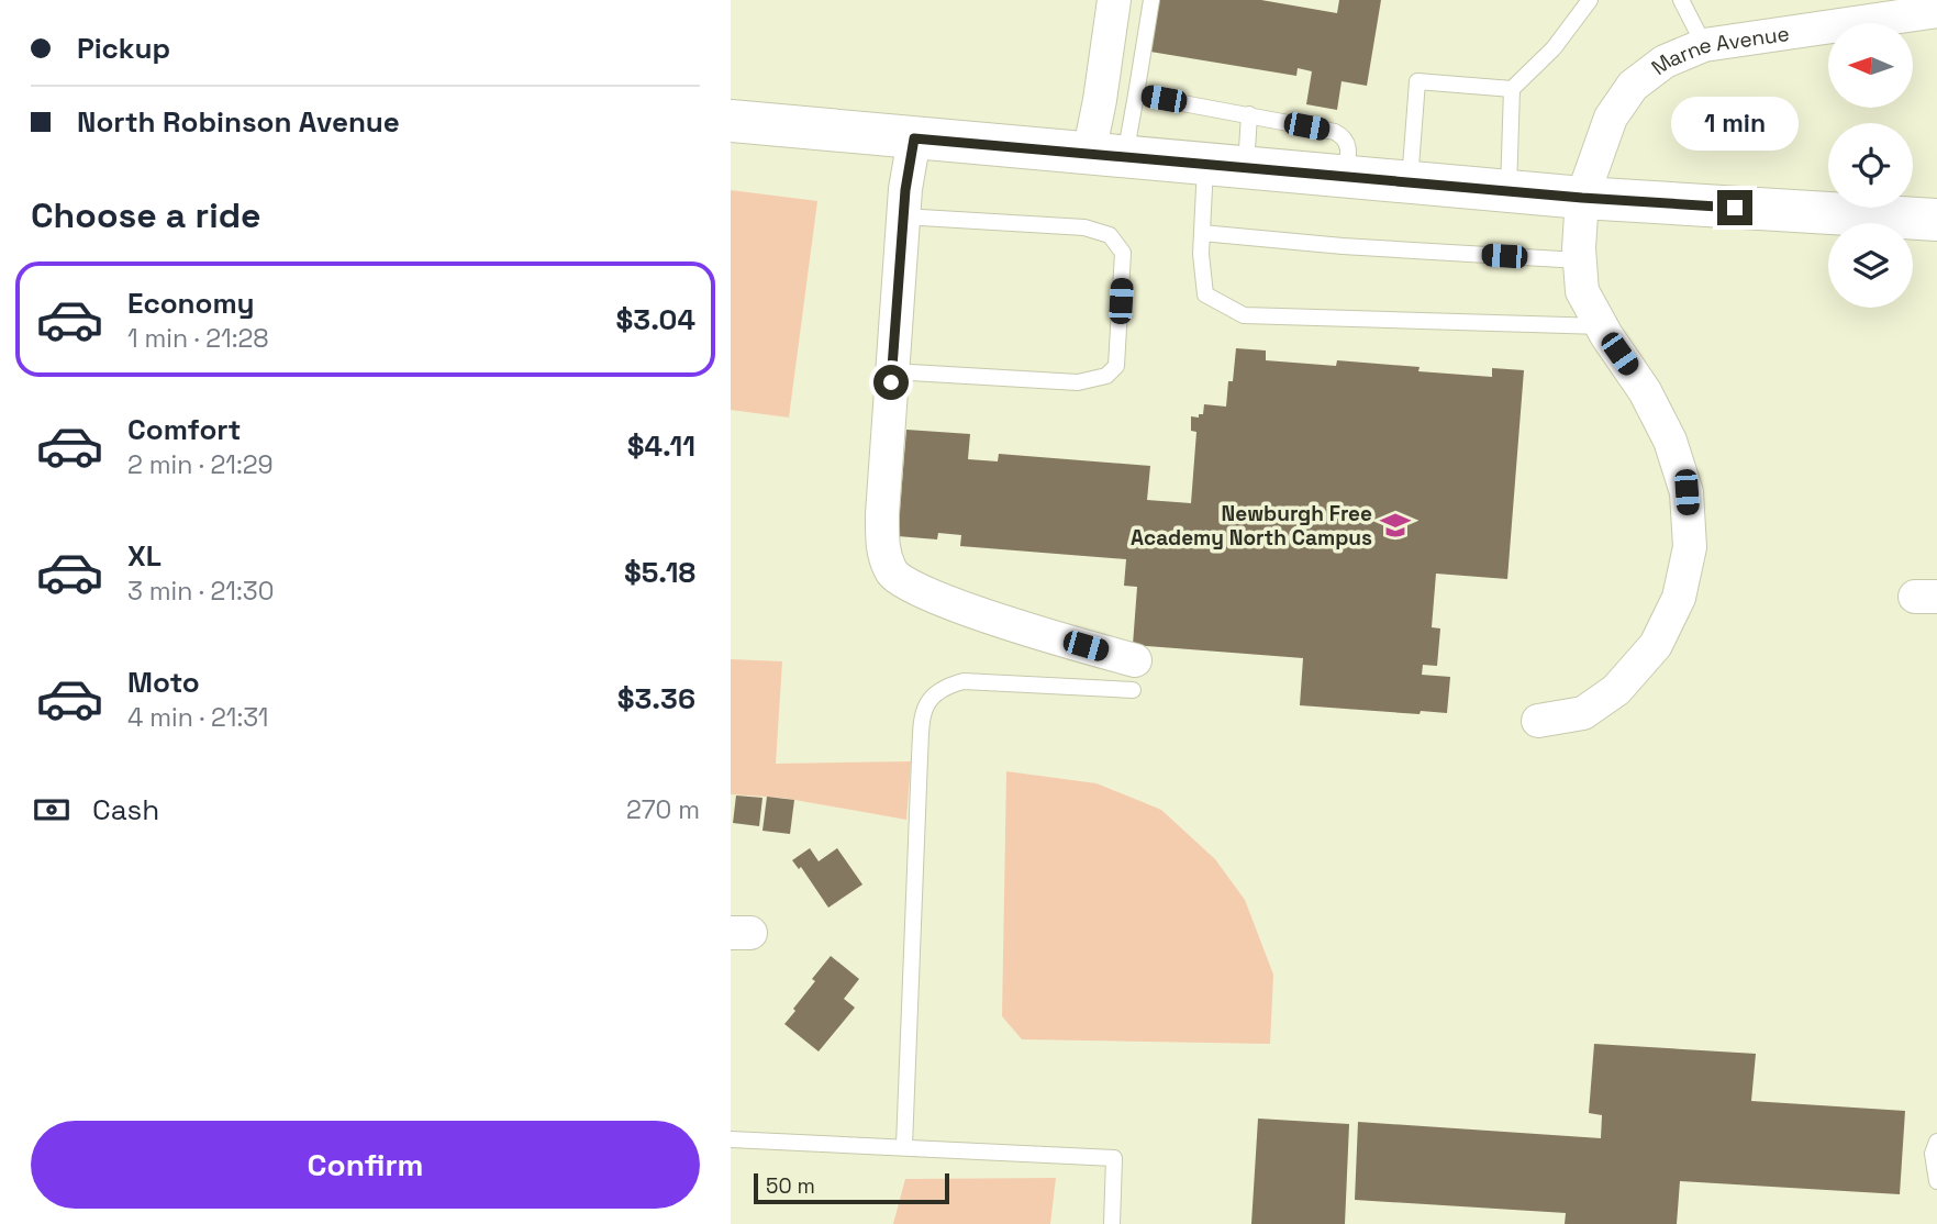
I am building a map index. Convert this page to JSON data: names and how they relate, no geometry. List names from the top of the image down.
{
  "streets": {
    "street": ["Marne Avenue"]
  },
  "places": {
    "school or university": ["Newburgh Free Academy North Campus"]
  },
  "scale_bar": "50 m",
  "north": "left",
  "page": {
    "banner": ["Pickup", "North Robinson Avenue"],
    "bubble": "1 min",
    "heading": "Choose a ride",
    "list": [
      {
        "name": "Economy",
        "note": "1 min · 21:28",
        "value": "$3.04"
      },
      {
        "name": "Comfort",
        "note": "2 min · 21:29",
        "value": "$4.11"
      },
      {
        "name": "XL",
        "note": "3 min · 21:30",
        "value": "$5.18"
      },
      {
        "name": "Moto",
        "note": "4 min · 21:31",
        "value": "$3.36"
      }
    ],
    "pay": ["Cash", "270 m"],
    "buttons": "Confirm",
    "scale": "50 m"
  }
}
